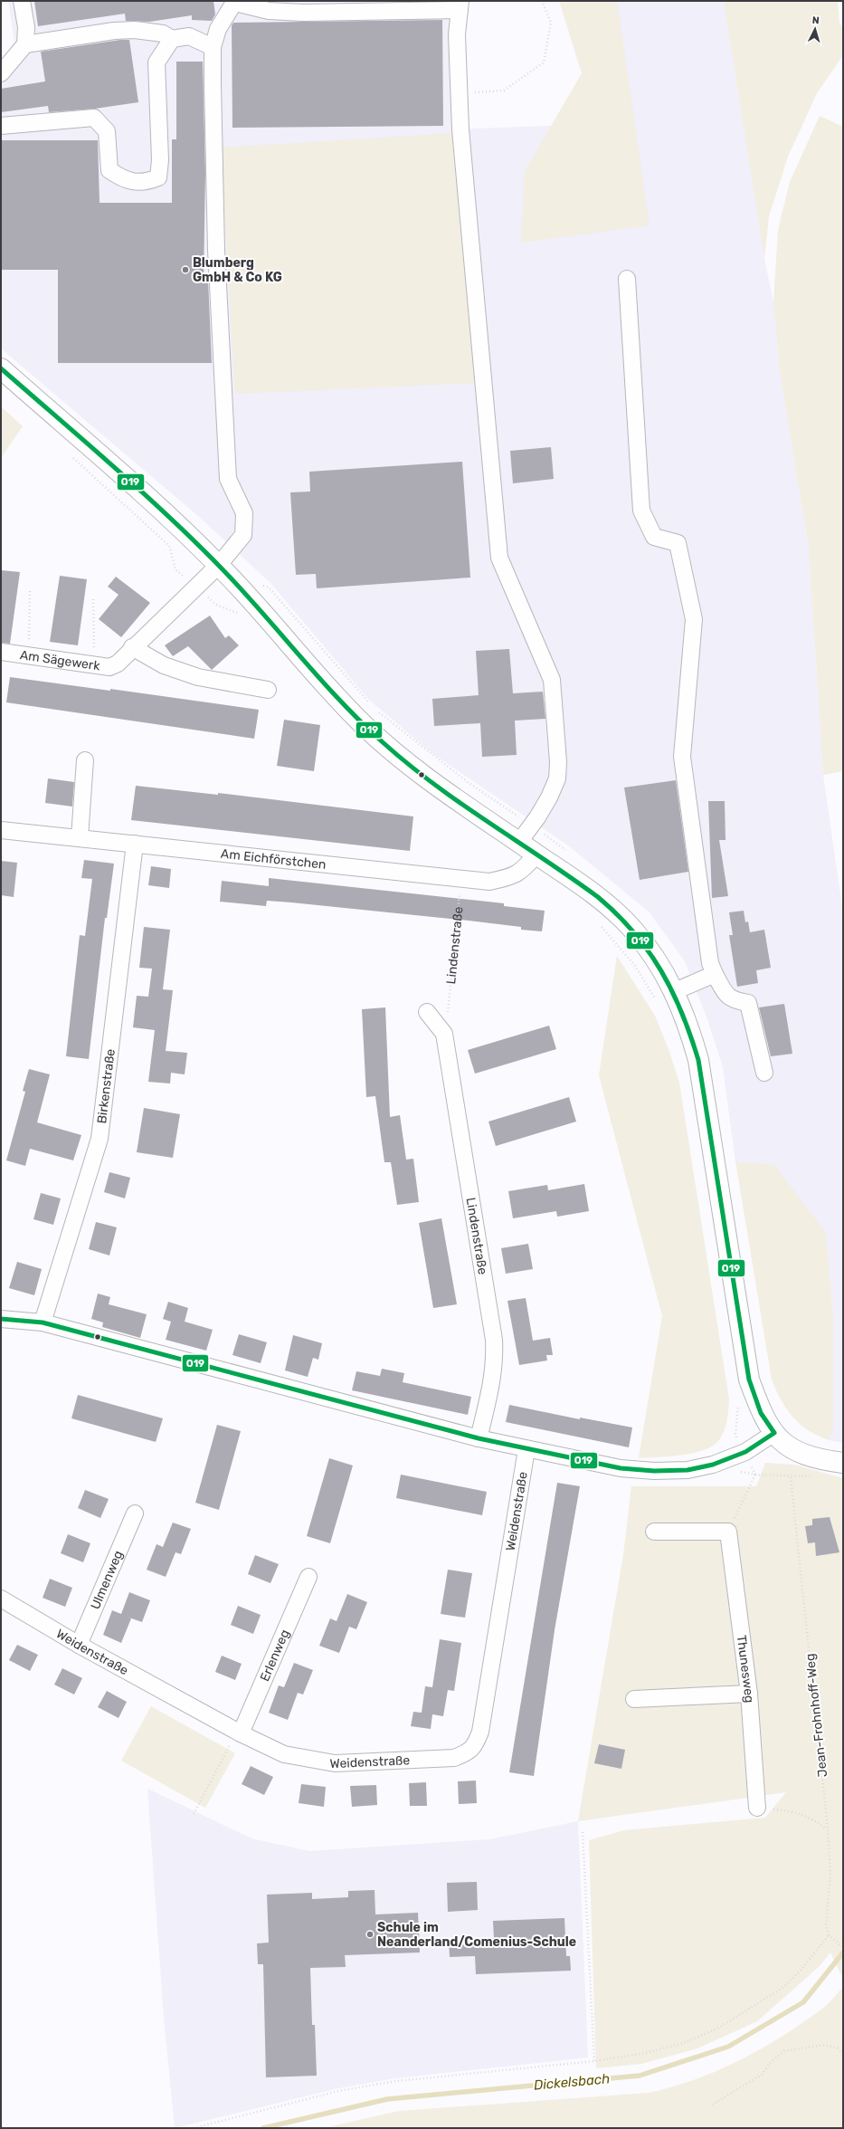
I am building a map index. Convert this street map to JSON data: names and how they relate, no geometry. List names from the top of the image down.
{
  "streets": {
    "street": [
      "Am Sägewerk",
      "Am Eichförstchen",
      "Lindenstraße",
      "Birkenstraße",
      "Weidenstraße",
      "Ulmenweg",
      "Erlenweg",
      "Thunesweg"
    ],
    "path": ["Jean-Frohnhoff-Weg"]
  },
  "crossings": [
    ["Am Eichförstchen", "Lindenstraße"],
    ["Am Eichförstchen", "Birkenstraße"],
    ["Weidenstraße", "Ulmenweg"],
    ["Weidenstraße", "Erlenweg"],
    ["Thunesweg", "Jean-Frohnhoff-Weg"]
  ],
  "water": ["Dickelsbach"],
  "places": ["Blumberg GmbH & Co KG", "Schule im Neanderland/Comenius-Schule"],
  "lines": ["transit line O19"],
  "north": "top"
}
